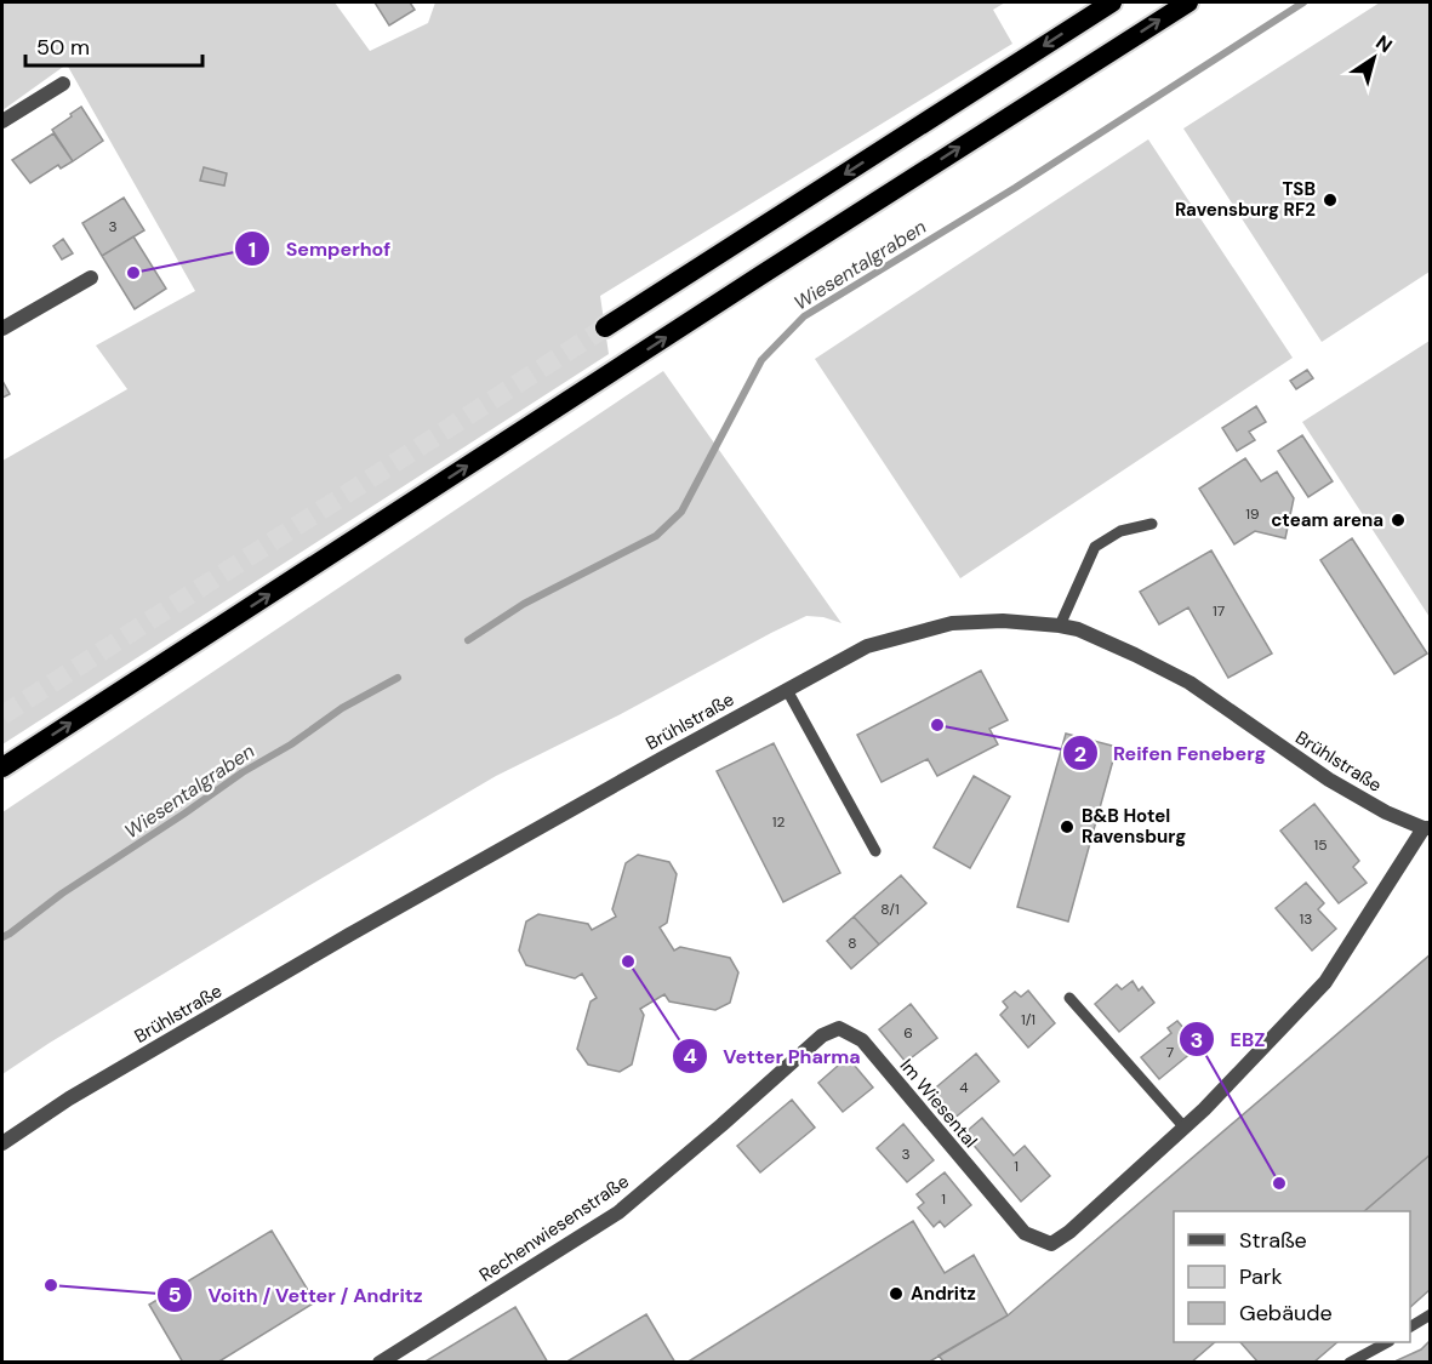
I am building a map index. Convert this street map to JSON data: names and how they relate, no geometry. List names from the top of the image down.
{
  "streets": {
    "street": ["Brühlstraße", "Im Wiesental", "Rechenwiesenstraße"]
  },
  "crossings": [
    ["Brühlstraße", "Im Wiesental"],
    ["Im Wiesental", "Rechenwiesenstraße"]
  ],
  "water": ["Wiesentalgraben"],
  "places": [
    "TSB Ravensburg RF2",
    "Semperhof",
    "cteam arena",
    "Reifen Feneberg",
    "B&B Hotel Ravensburg",
    "Vetter Pharma",
    "EBZ",
    "Voith / Vetter / Andritz",
    "Andritz"
  ],
  "house_numbers": [
    "3",
    "19",
    "17",
    "12",
    "15",
    "8/1",
    "13",
    "8",
    "1/1",
    "6",
    "7",
    "4",
    "3",
    "1",
    "1"
  ],
  "legend": ["Straße", "Park", "Gebäude"],
  "scale_bar": "50 m",
  "north": "top right"
}
